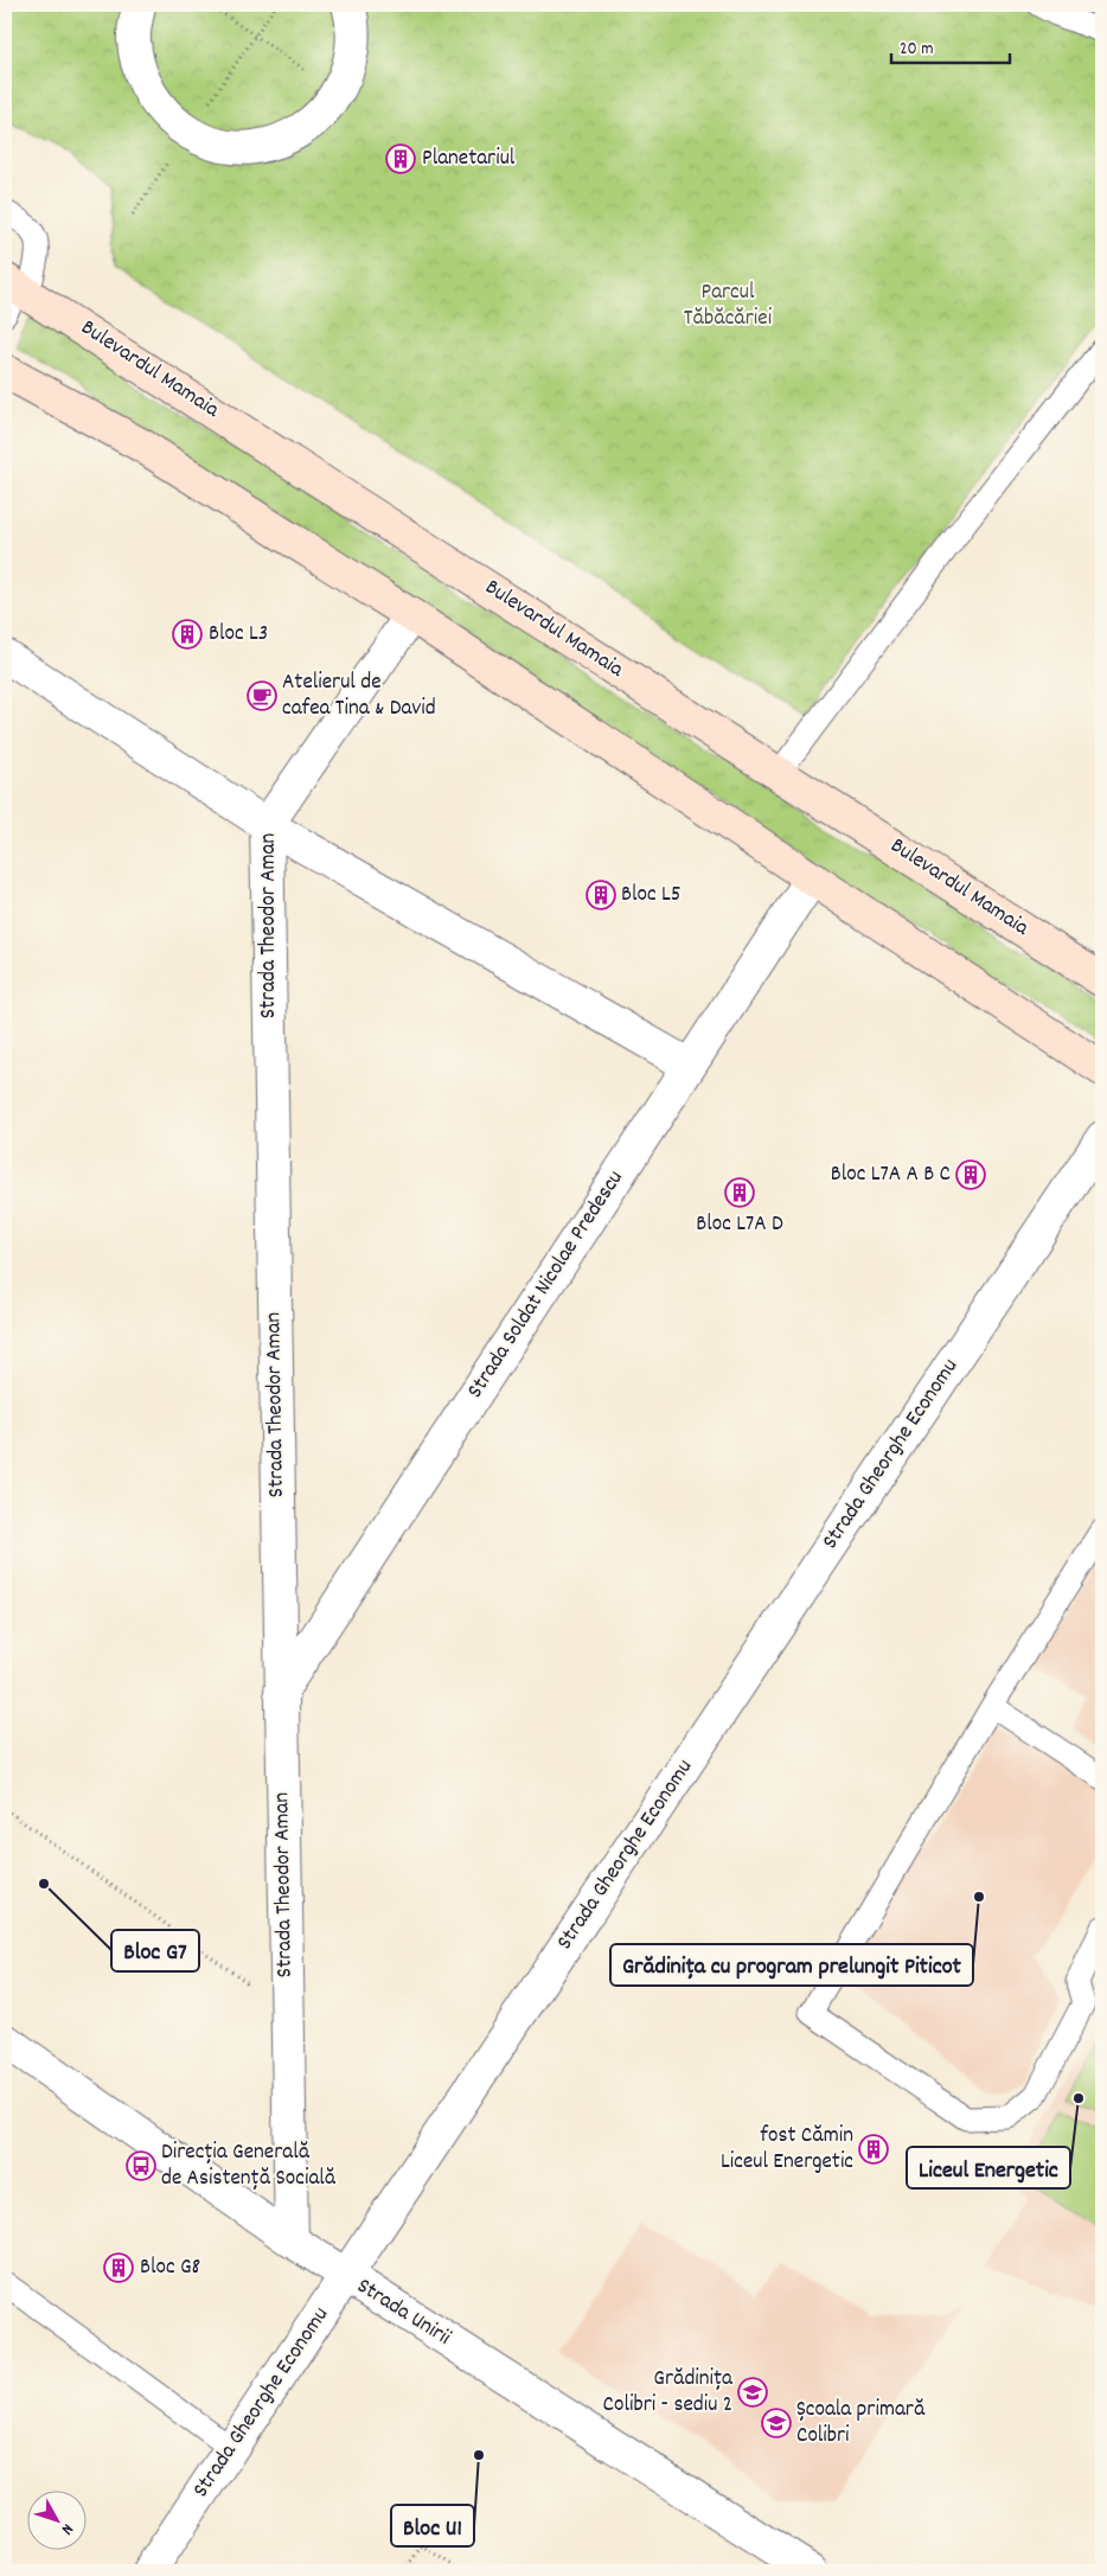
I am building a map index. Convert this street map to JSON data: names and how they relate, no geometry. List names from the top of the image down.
{
  "streets": {
    "main road": ["Bulevardul Mamaia"],
    "street": [
      "Strada Theodor Aman",
      "Strada Soldat Nicolae Predescu",
      "Strada Gheorghe Economu",
      "Strada Unirii"
    ]
  },
  "crossings": [
    ["Strada Theodor Aman", "Strada Soldat Nicolae Predescu"],
    ["Strada Theodor Aman", "Strada Unirii"],
    ["Strada Gheorghe Economu", "Strada Unirii"]
  ],
  "parks": ["Parcul Tăbăcăriei"],
  "places": {
    "building": [
      "Planetariul",
      "Bloc L3",
      "Bloc L5",
      "Bloc L7A A B C",
      "Bloc L7A D",
      "fost Cămin Liceul Energetic",
      "Bloc G8"
    ],
    "cafe": ["Atelierul de cafea Tina & David"],
    "other": [
      "Bloc G7",
      "Grădinița cu program prelungit Piticot",
      "Liceul Energetic",
      "Bloc U1"
    ],
    "bus stop": ["Direcția Generală de Asistență Socială"],
    "school or university": ["Grădinița Colibri - sediu 2", "Școala primară Colibri"]
  },
  "scale_bar": "20 m",
  "north": "bottom right"
}
